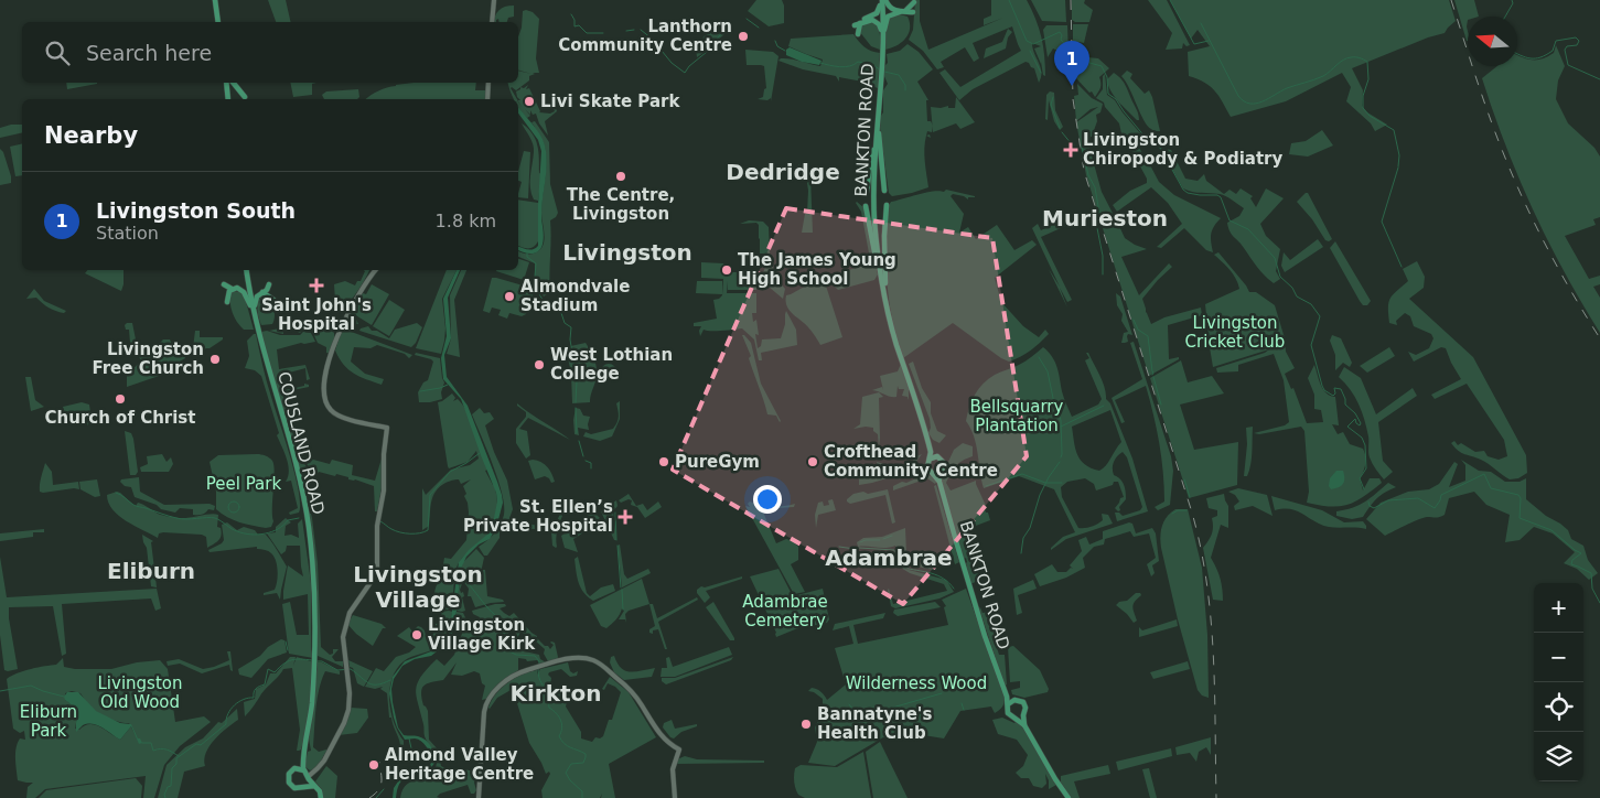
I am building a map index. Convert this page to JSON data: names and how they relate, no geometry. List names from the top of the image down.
{
  "streets": {
    "main road": ["BANKTON ROAD", "COUSLAND ROAD"]
  },
  "districts": [
    "Dedridge",
    "Murieston",
    "Livingston",
    "Adambrae",
    "Eliburn",
    "Livingston Village",
    "Kirkton"
  ],
  "parks": [
    "Livingston Cricket Club",
    "Bellsquarry Plantation",
    "Peel Park",
    "Adambrae Cemetery",
    "Livingston Old Wood",
    "Wilderness Wood",
    "Eliburn Park"
  ],
  "places": {
    "other": [
      "Lanthorn Community Centre",
      "Livi Skate Park",
      "The Centre, Livingston",
      "The James Young High School",
      "Almondvale Stadium",
      "Livingston Free Church",
      "West Lothian College",
      "Church of Christ",
      "PureGym",
      "Crofthead Community Centre",
      "Livingston Village Kirk",
      "Bannatyne's Health Club",
      "Almond Valley Heritage Centre"
    ],
    "health": ["Livingston Chiropody & Podiatry", "Saint John's Hospital", "St. Ellen’s Private Hospital"]
  },
  "north": "left",
  "page": {
    "search": "Search here",
    "pins": "1",
    "heading": "Nearby",
    "list": [
      {
        "mark": "1",
        "name": "Livingston South",
        "note": "Station",
        "value": "1.8 km"
      }
    ],
    "map_buttons": ["+", "−"]
  }
}
